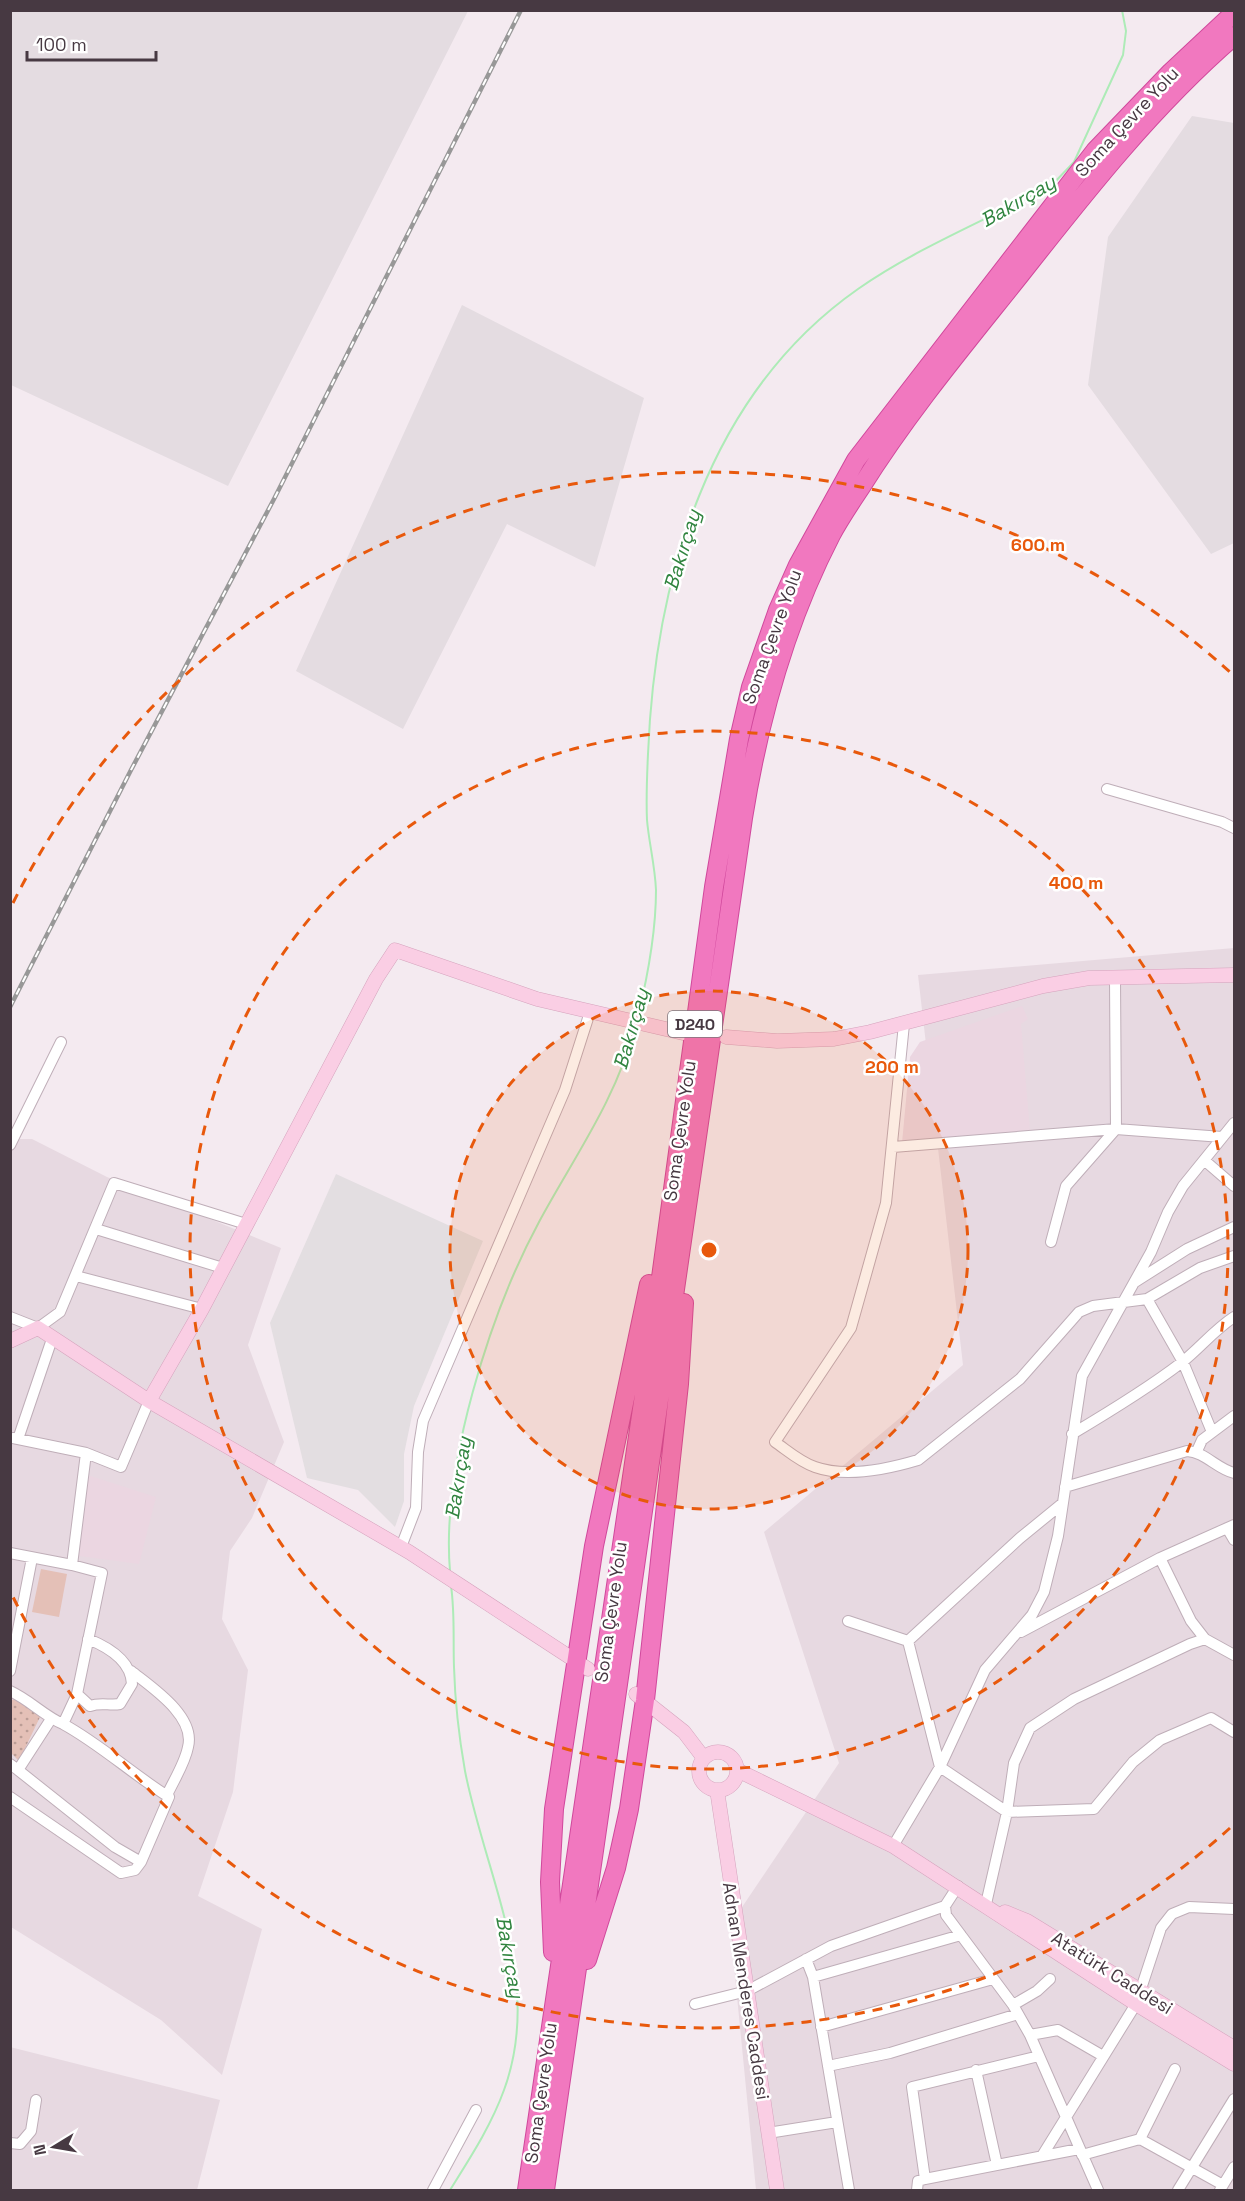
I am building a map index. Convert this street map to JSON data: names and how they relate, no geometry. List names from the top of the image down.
{
  "streets": {
    "highway": ["Soma Çevre Yolu", "D240"],
    "main road": ["Atatürk Caddesi", "Adnan Menderes Caddesi"]
  },
  "crossings": [
    ["Atatürk Caddesi", "Adnan Menderes Caddesi"]
  ],
  "water": ["Bakırçay"],
  "scale_bar": "100 m",
  "north": "left",
  "rings": ["600 m", "400 m", "200 m"]
}
